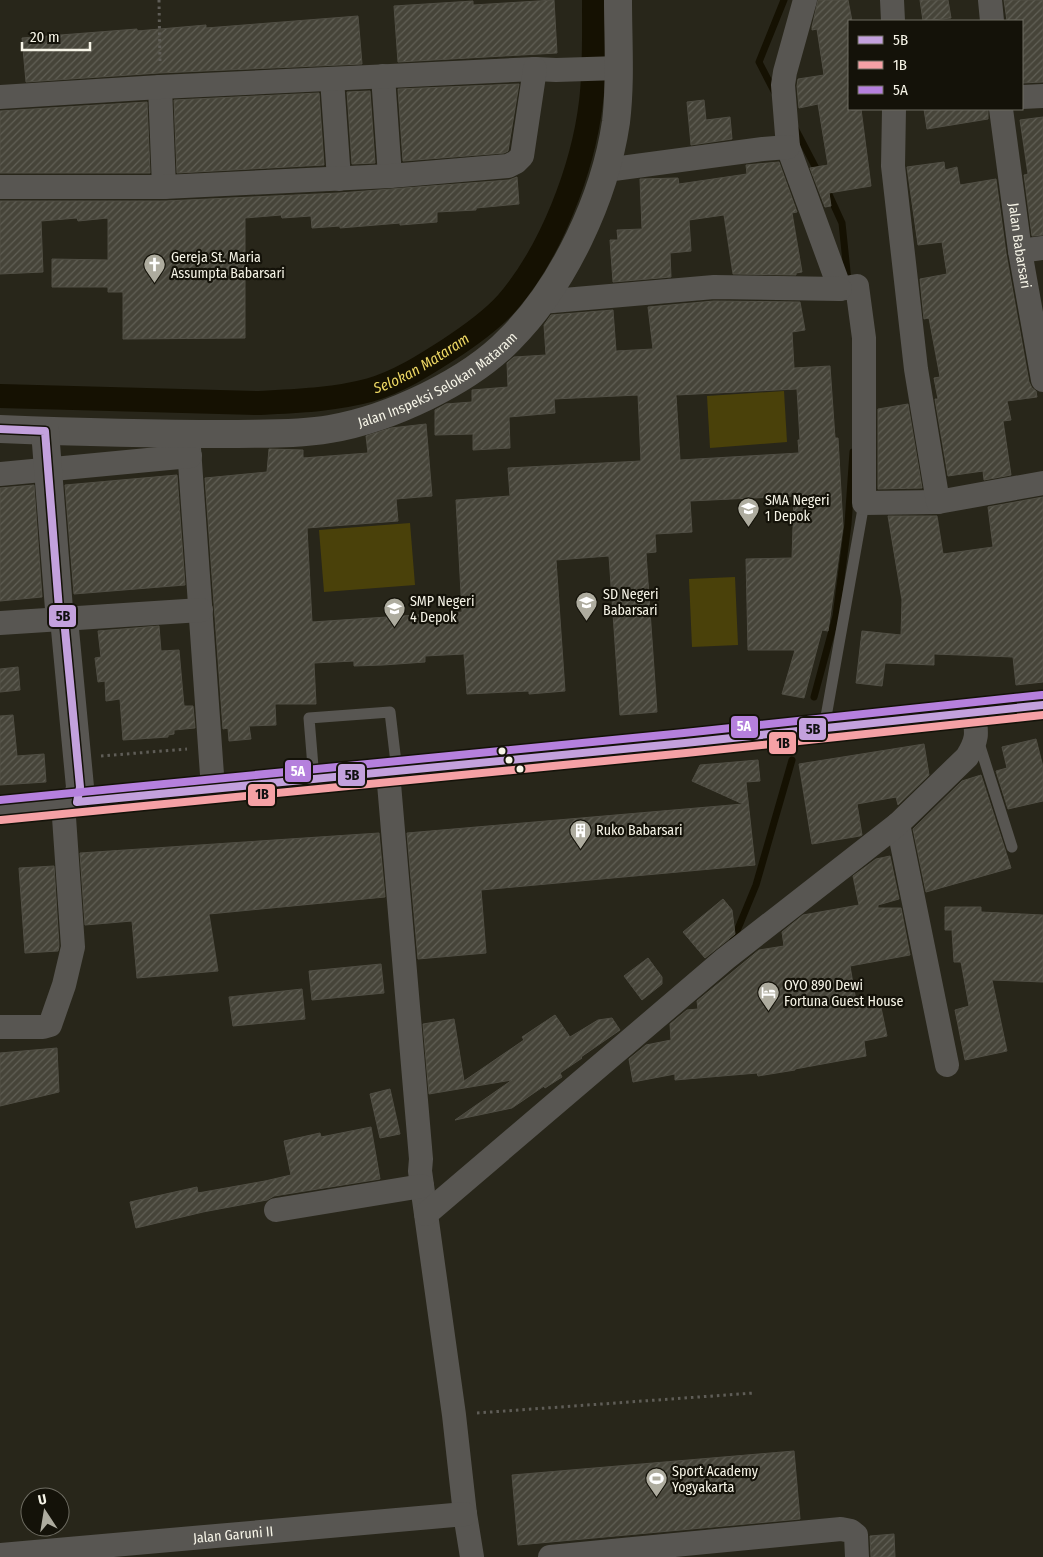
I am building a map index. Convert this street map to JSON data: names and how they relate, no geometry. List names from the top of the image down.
{
  "streets": {
    "street": ["Jalan Babarsari", "Jalan Inspeksi Selokan Mataram", "Jalan Garuni II"]
  },
  "water": ["Selokan Mataram"],
  "places": {
    "church": ["Gereja St. Maria Assumpta Babarsari"],
    "school or university": ["SMA Negeri 1 Depok", "SD Negeri Babarsari", "SMP Negeri 4 Depok"],
    "building": ["Ruko Babarsari"],
    "hotel": ["OYO 890 Dewi Fortuna Guest House"],
    "sports": ["Sport Academy Yogyakarta"]
  },
  "lines": ["transit line 5B", "transit line 5A", "transit line 1B"],
  "legend": ["5B", "1B", "5A"],
  "scale_bar": "20 m",
  "north": "top"
}
